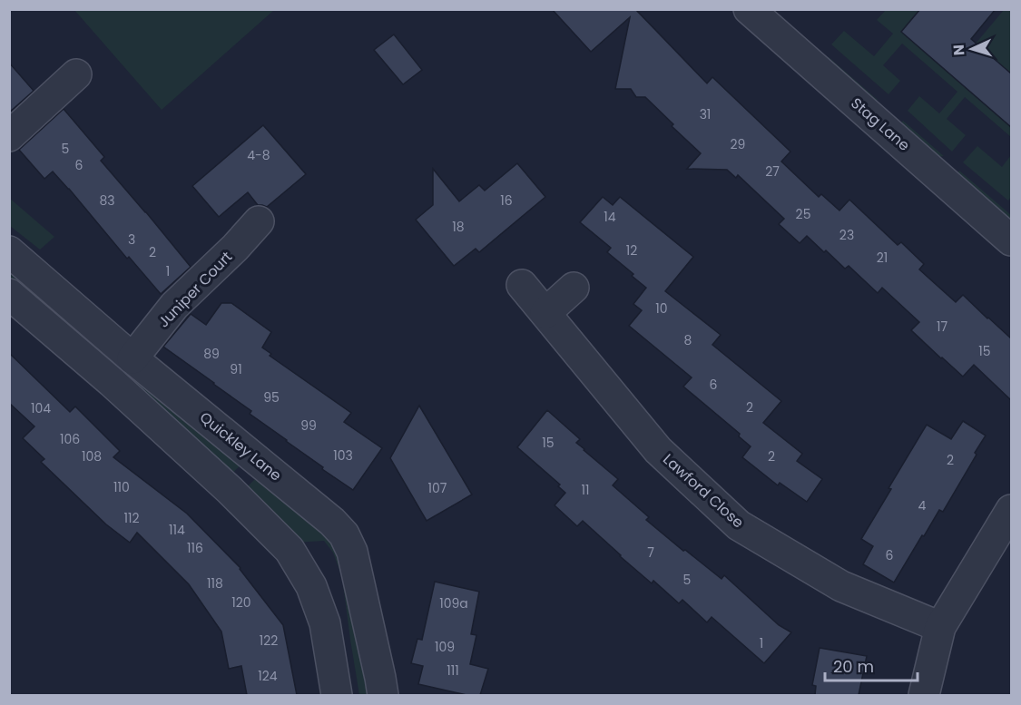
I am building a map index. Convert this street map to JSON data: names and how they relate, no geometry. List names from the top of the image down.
{
  "streets": {
    "street": [
      "Stag Lane",
      "Juniper Court",
      "Quickley Lane",
      "Lawford Close"
    ]
  },
  "crossings": [
    ["Juniper Court", "Quickley Lane"]
  ],
  "house_numbers": [
    "31",
    "29",
    "5",
    "4-8",
    "6",
    "27",
    "83",
    "16",
    "25",
    "14",
    "18",
    "23",
    "3",
    "12",
    "2",
    "21",
    "1",
    "10",
    "17",
    "8",
    "15",
    "89",
    "91",
    "6",
    "95",
    "2",
    "104",
    "99",
    "106",
    "15",
    "103",
    "108",
    "2",
    "2",
    "110",
    "107",
    "11",
    "4",
    "112",
    "114",
    "116",
    "7",
    "6",
    "5",
    "118",
    "120",
    "109a",
    "122",
    "1",
    "109",
    "111",
    "124"
  ],
  "scale_bar": "20 m",
  "north": "left"
}
